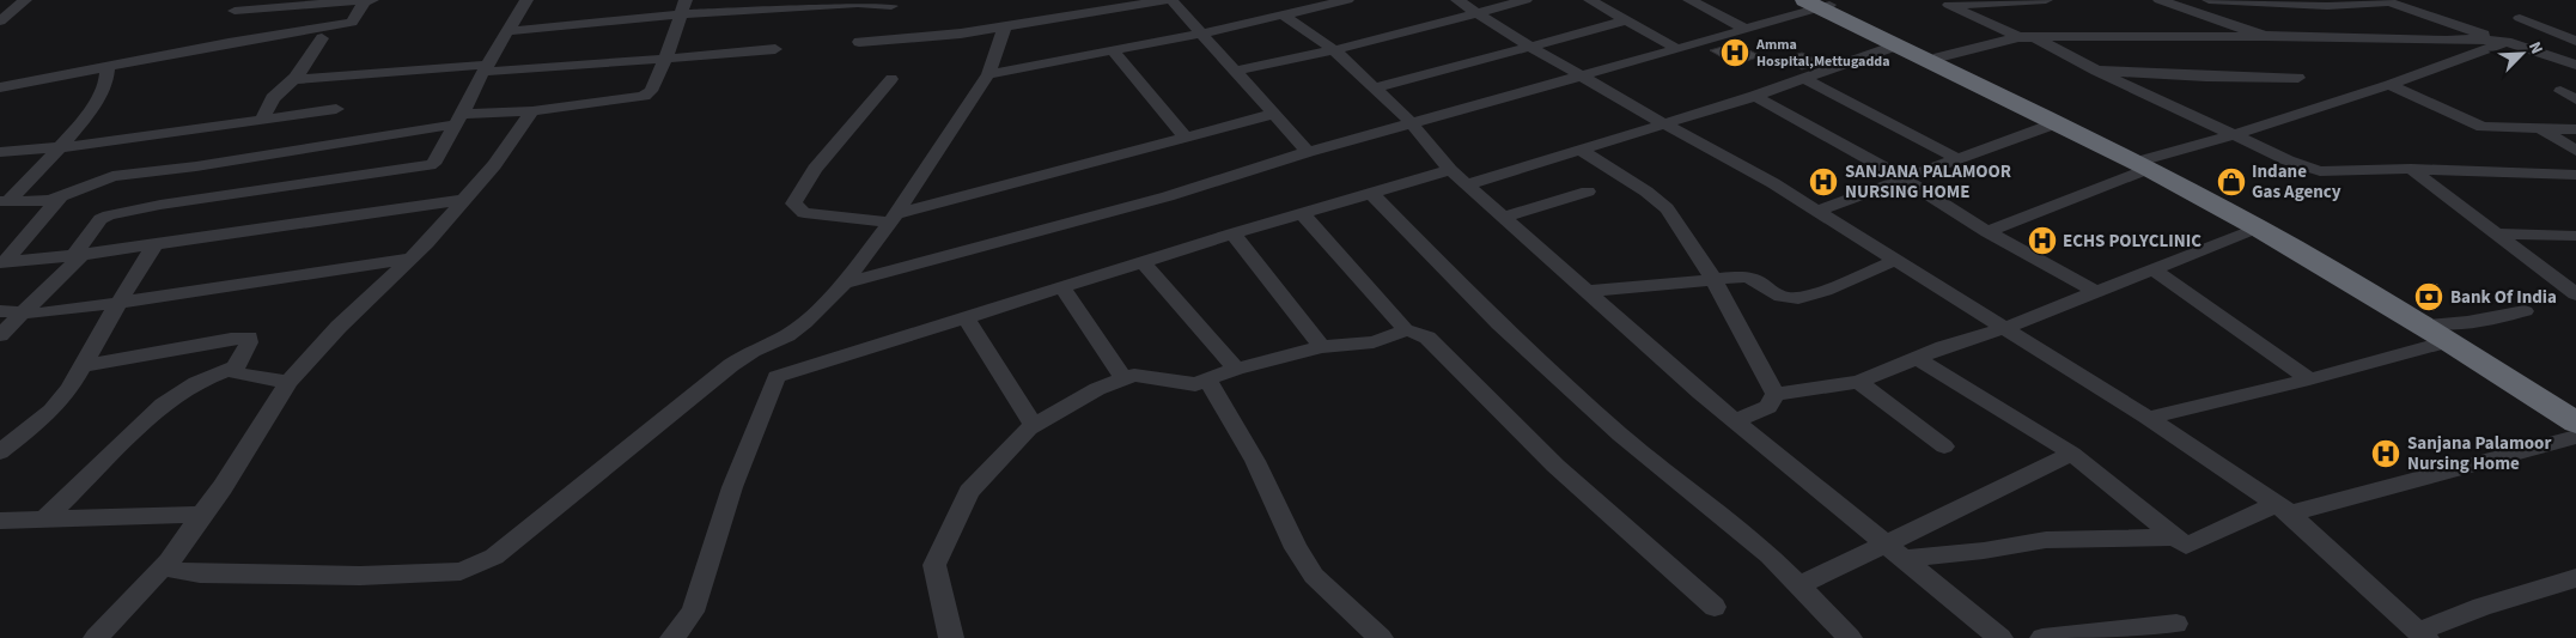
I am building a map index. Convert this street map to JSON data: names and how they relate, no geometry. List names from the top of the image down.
{
  "places": {
    "hospital": [
      "Amma Hospital,Mettugadda",
      "SANJANA PALAMOOR NURSING HOME",
      "ECHS POLYCLINIC",
      "Sanjana Palamoor Nursing Home"
    ],
    "shop": ["Indane Gas Agency"],
    "bank": ["Bank Of India"]
  },
  "north": "top right"
}
